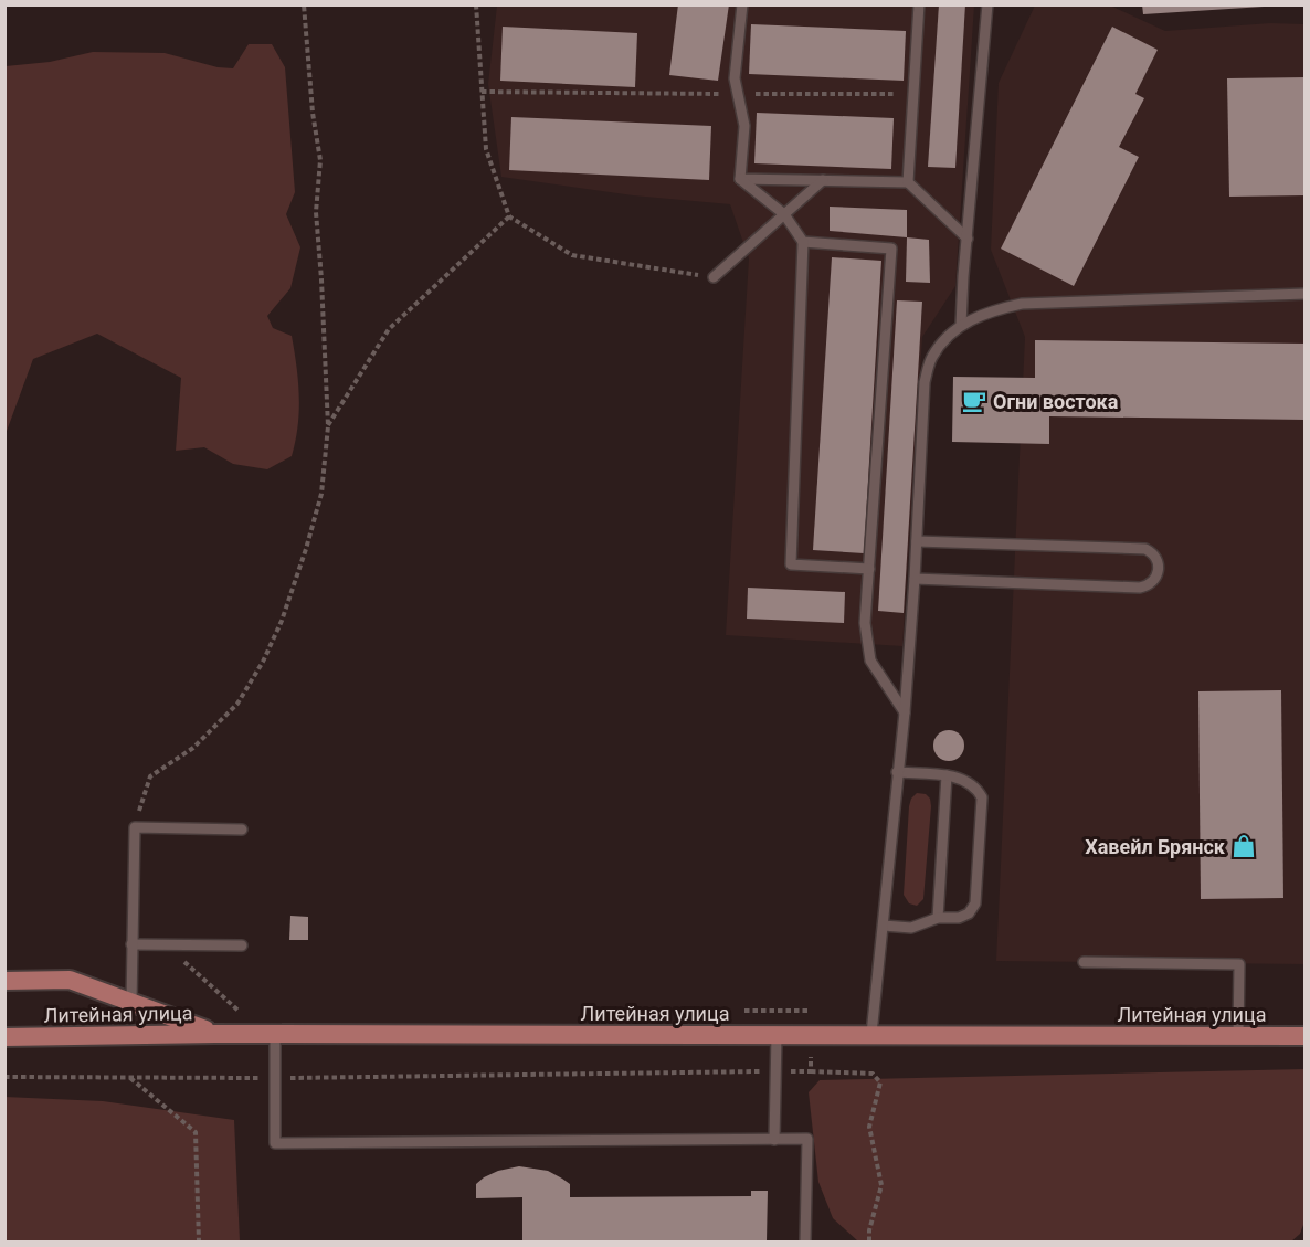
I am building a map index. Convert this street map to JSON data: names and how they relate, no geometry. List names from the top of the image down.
{
  "streets": {
    "main road": ["Литейная улица"]
  },
  "places": {
    "cafe": ["Огни востока"],
    "shop": ["Хавейл Брянск"]
  }
}
